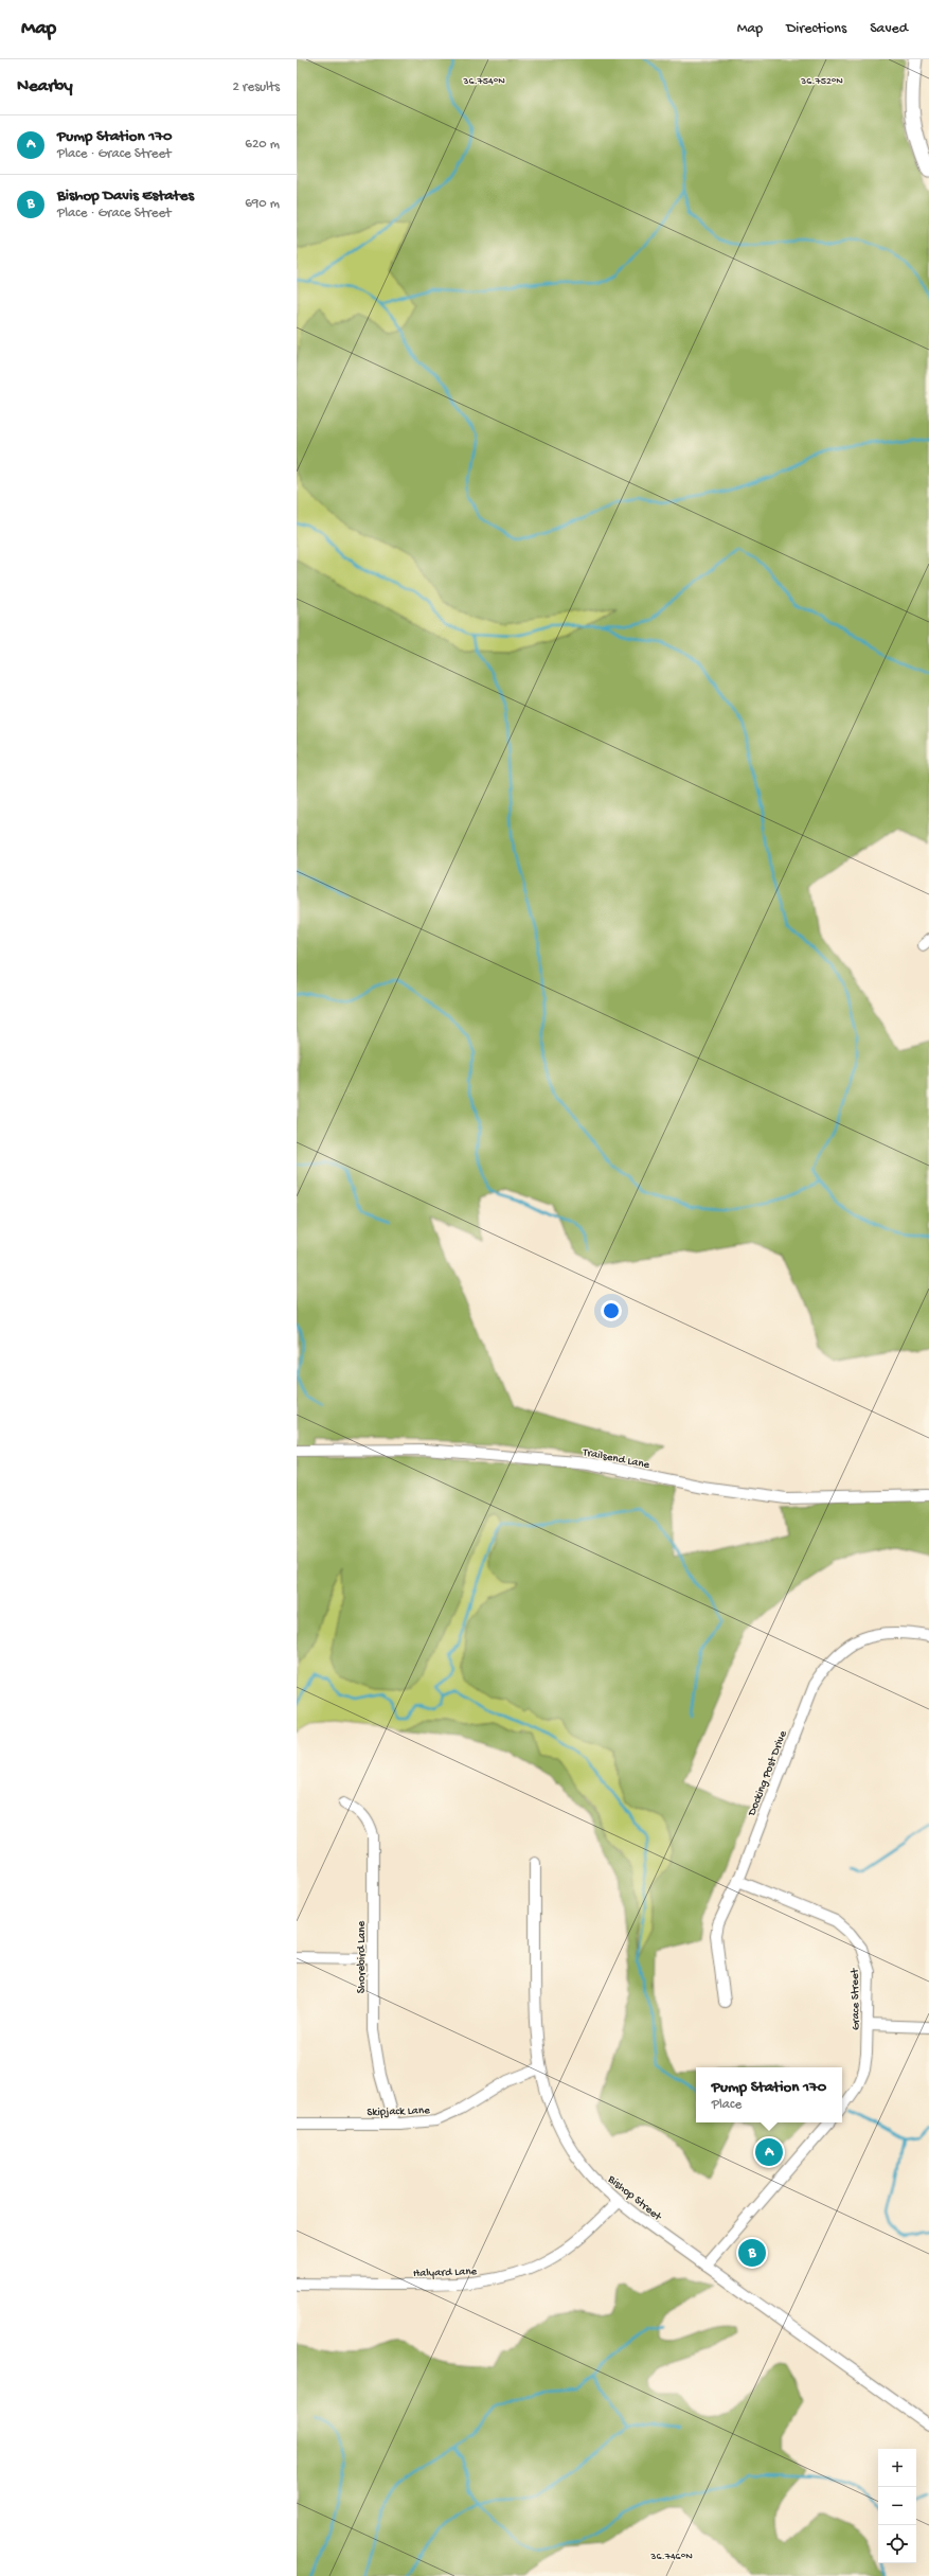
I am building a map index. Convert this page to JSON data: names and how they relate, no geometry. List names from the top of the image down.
{
  "streets": {
    "street": [
      "Trailsend Lane",
      "Docking Post Drive",
      "Shorebird Lane",
      "Grace Street",
      "Skipjack Lane",
      "Bishop Street",
      "Halyard Lane"
    ]
  },
  "crossings": [
    ["Docking Post Drive", "Grace Street"],
    ["Shorebird Lane", "Skipjack Lane"],
    ["Skipjack Lane", "Bishop Street"],
    ["Bishop Street", "Halyard Lane"]
  ],
  "page": {
    "header": "Map",
    "nav": ["Map", "Directions", "Saved"],
    "heading": ["Nearby", "2 results"],
    "list": [
      {
        "mark": "A",
        "name": "Pump Station 170",
        "note": "Place · Grace Street",
        "value": "620 m"
      },
      {
        "mark": "B",
        "name": "Bishop Davis Estates",
        "note": "Place · Grace Street",
        "value": "690 m"
      }
    ],
    "popup": ["Pump Station 170", "Place"],
    "pins": ["A", "B"],
    "map_buttons": ["+", "−"]
  },
  "coordinates": ["36.754°N", "36.752°N", "36.746°N"]
}
